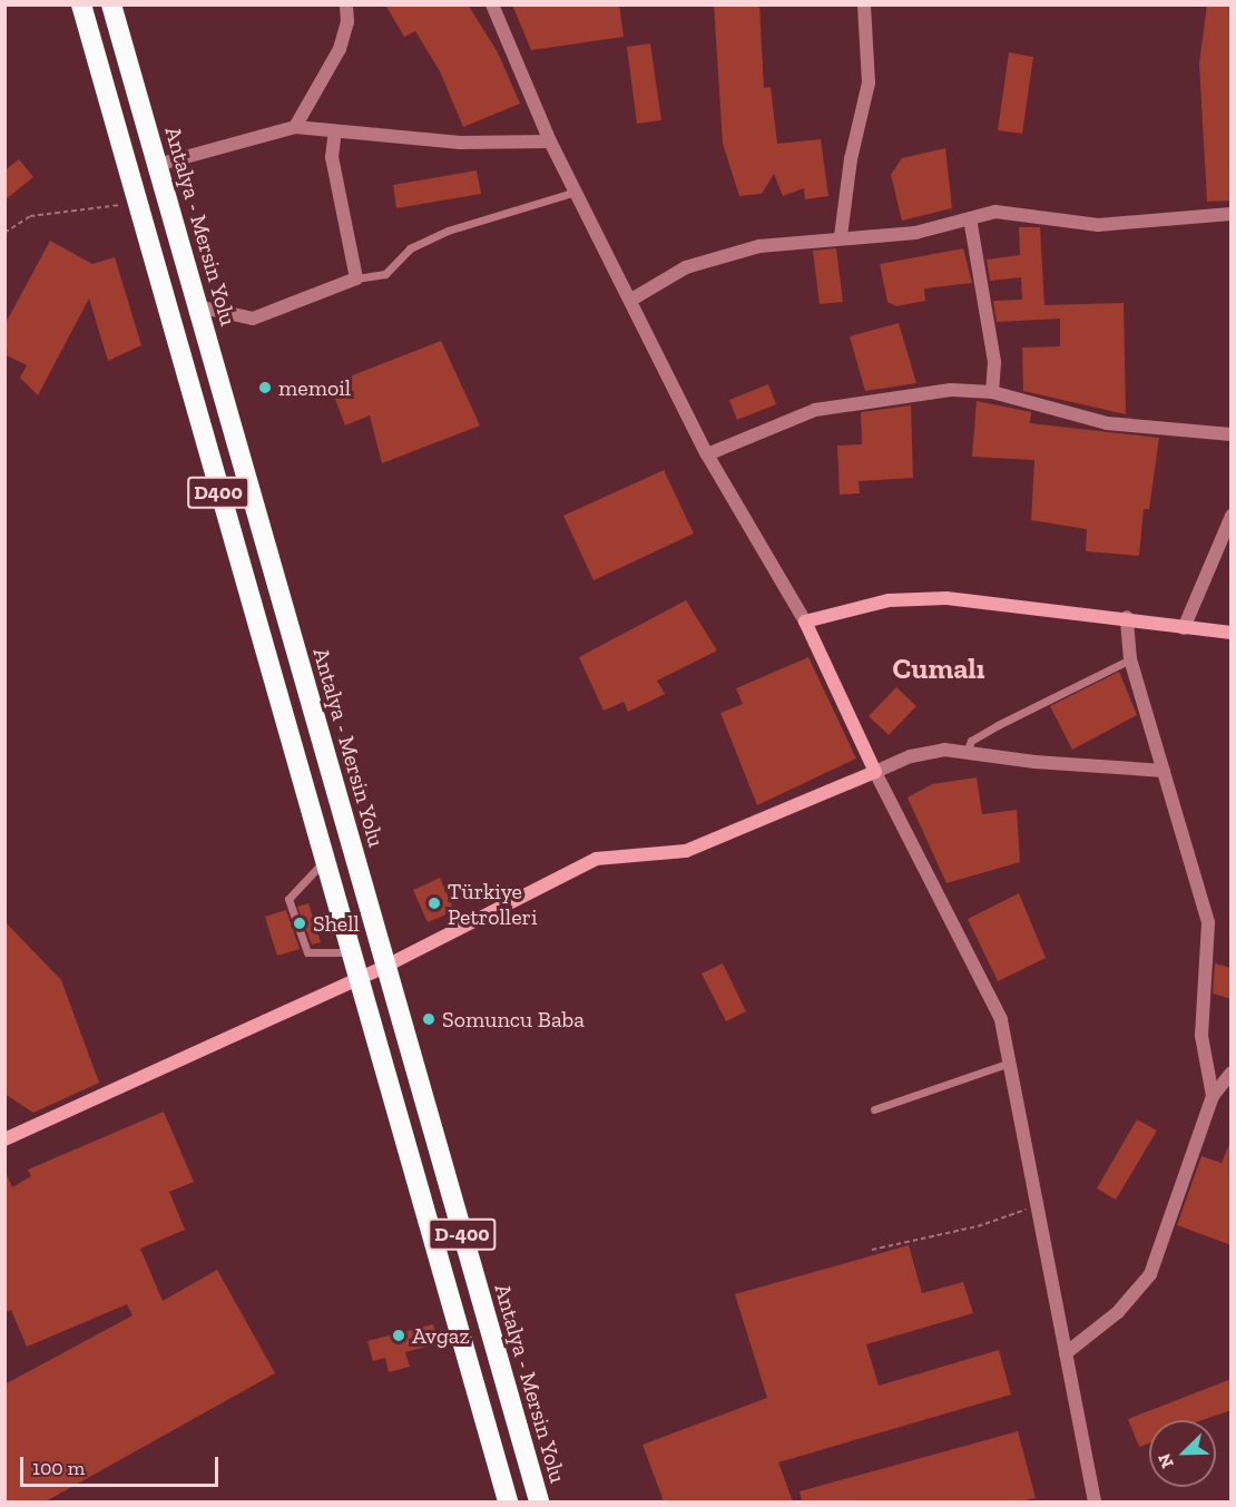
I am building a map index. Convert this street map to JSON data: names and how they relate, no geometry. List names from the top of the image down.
{
  "streets": {
    "highway": ["Antalya - Mersin Yolu", "D400", "D-400"]
  },
  "districts": ["Cumalı"],
  "places": [
    "memoil",
    "Türkiye Petrolleri",
    "Shell",
    "Somuncu Baba",
    "Avgaz"
  ],
  "scale_bar": "100 m",
  "north": "bottom left"
}
